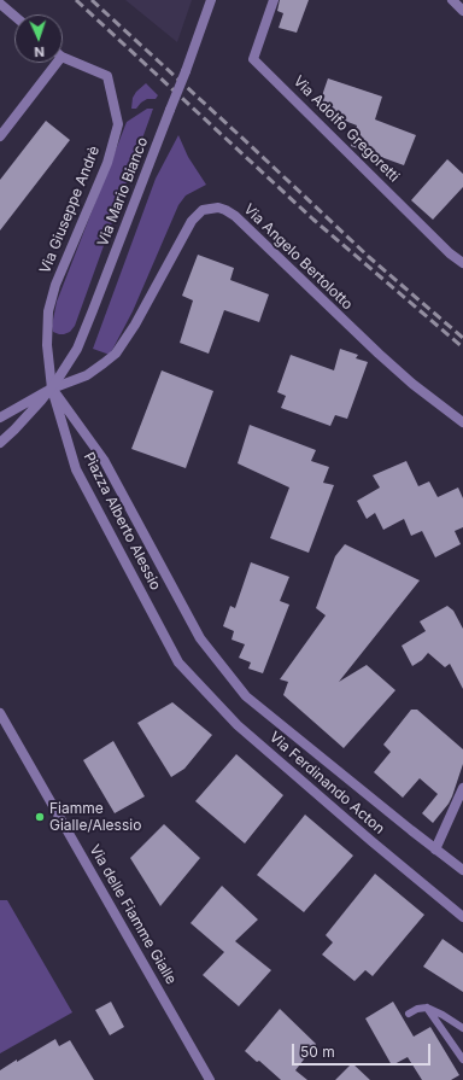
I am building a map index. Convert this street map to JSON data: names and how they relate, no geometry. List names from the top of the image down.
{
  "streets": {
    "street": [
      "Via Adolfo Gregoretti",
      "Via Mario Bianco",
      "Via Giuseppe Andrè",
      "Via Angelo Bertolotto",
      "Piazza Alberto Alessio",
      "Via Ferdinando Acton",
      "Via delle Fiamme Gialle"
    ]
  },
  "crossings": [
    ["Via Mario Bianco", "Via Giuseppe Andrè"],
    ["Via Mario Bianco", "Via Angelo Bertolotto"],
    ["Via Mario Bianco", "Piazza Alberto Alessio"],
    ["Via Giuseppe Andrè", "Via Angelo Bertolotto"],
    ["Via Giuseppe Andrè", "Piazza Alberto Alessio"],
    ["Via Angelo Bertolotto", "Piazza Alberto Alessio"],
    ["Piazza Alberto Alessio", "Via Ferdinando Acton"]
  ],
  "places": ["Fiamme Gialle/Alessio"],
  "scale_bar": "50 m",
  "north": "bottom"
}
